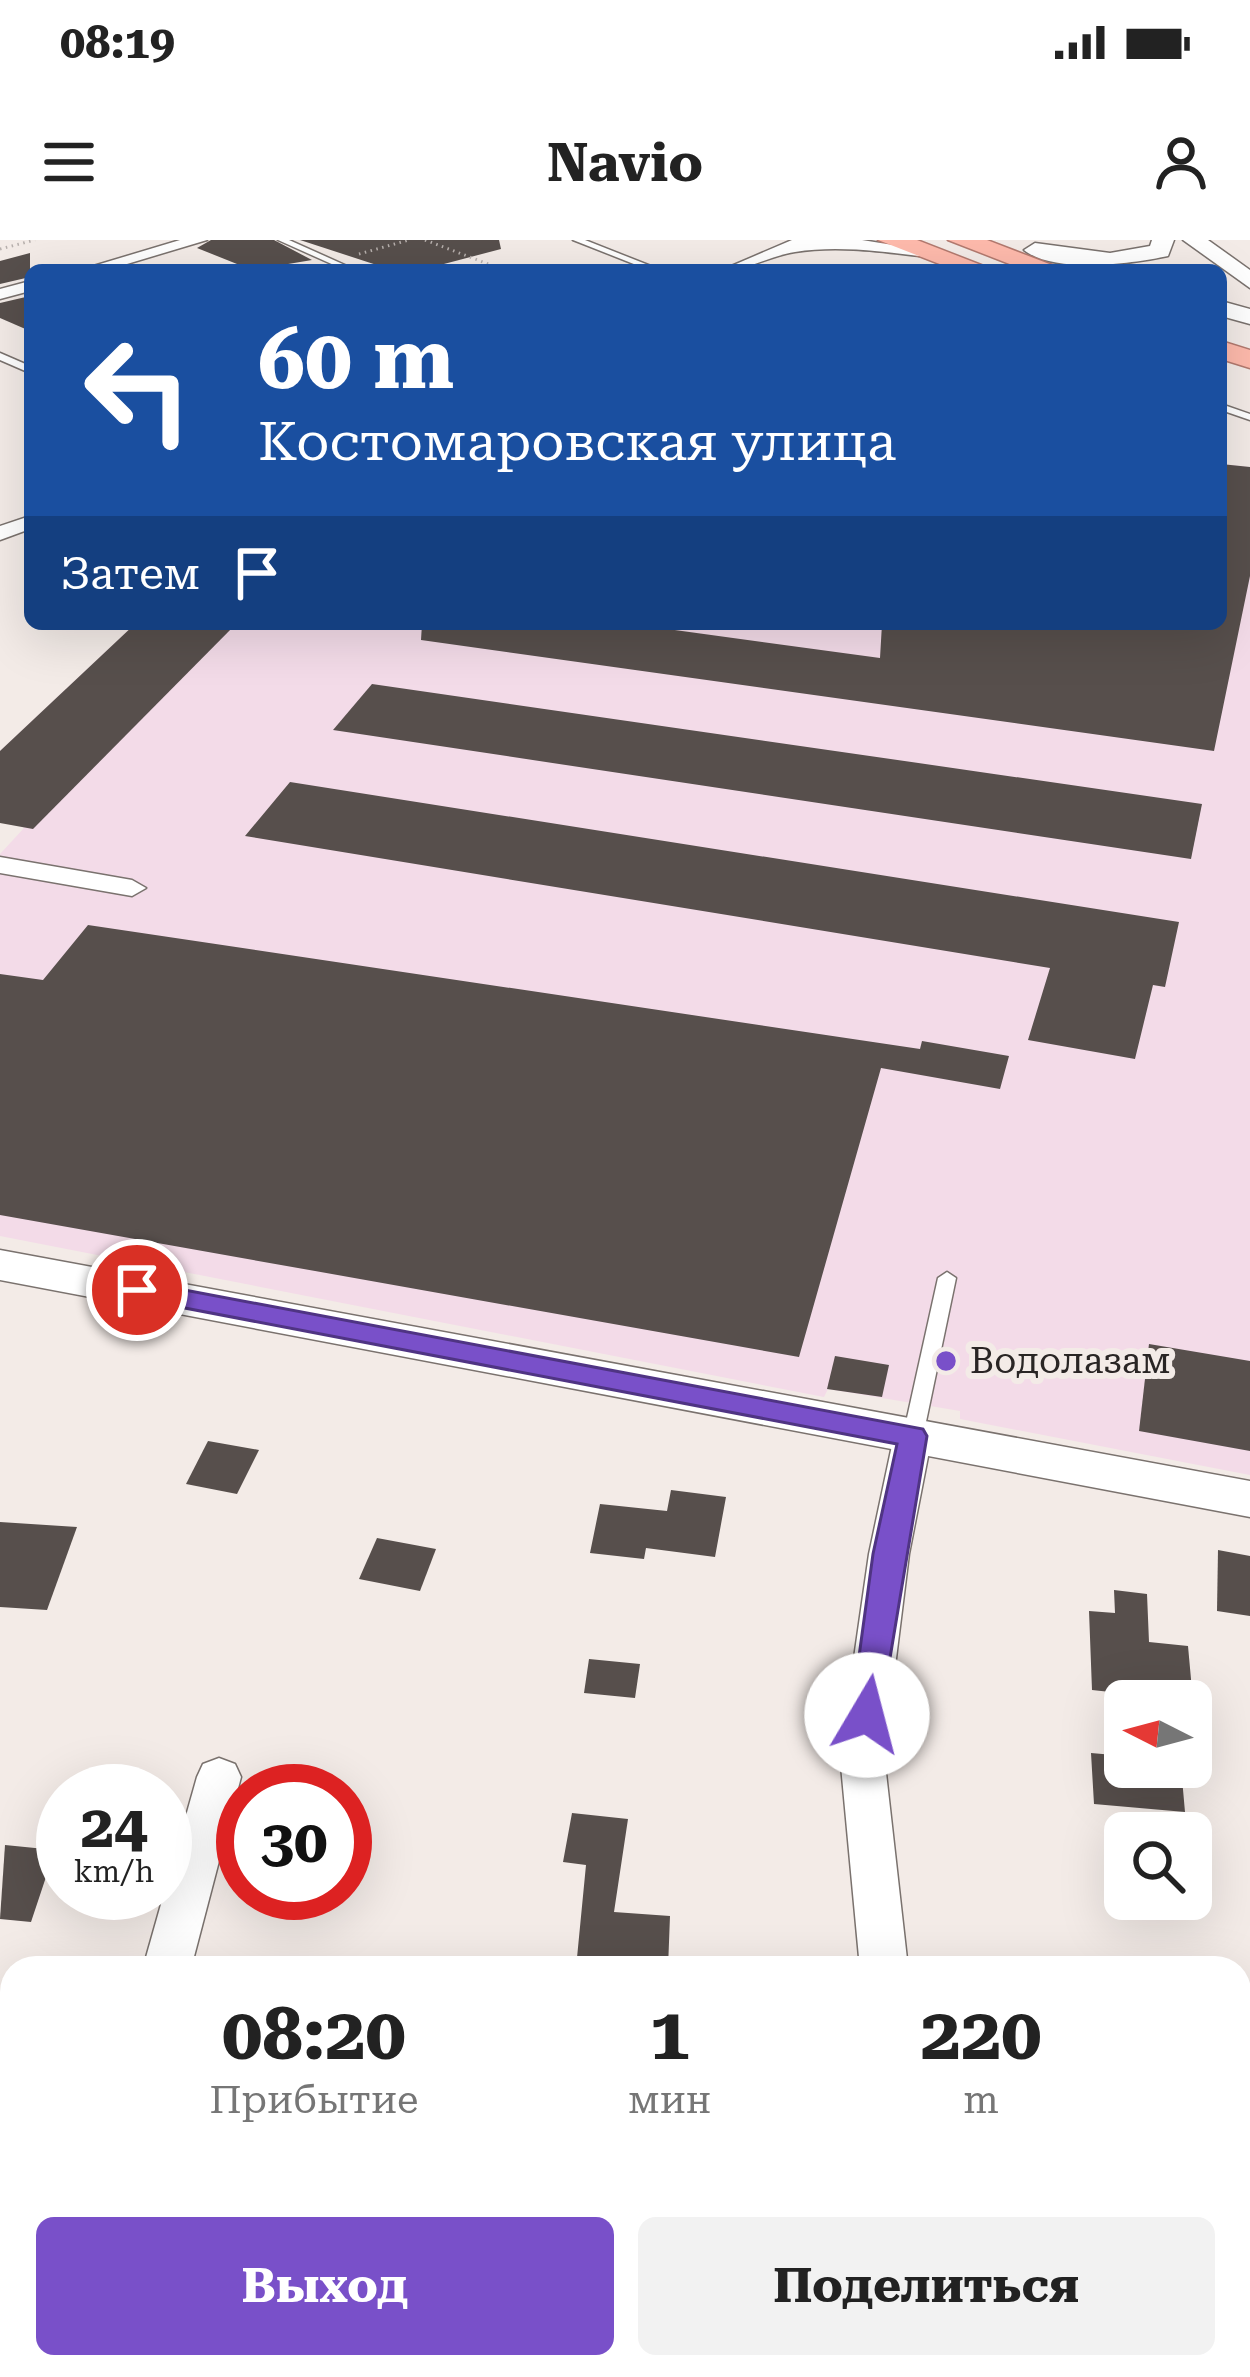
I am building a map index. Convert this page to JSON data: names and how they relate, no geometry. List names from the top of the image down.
{
  "places": ["Водолазам"],
  "north": "left",
  "page": {
    "status": "08:19",
    "header": "Navio",
    "turn": ["60 m", "Костомаровская улица"],
    "then": "Затем",
    "speed": "24 km/h",
    "limit": "30",
    "eta": [
      "08:20",
      "Прибытие",
      "1",
      "мин",
      "220",
      "m"
    ],
    "buttons": ["Выход", "Поделиться"]
  }
}
